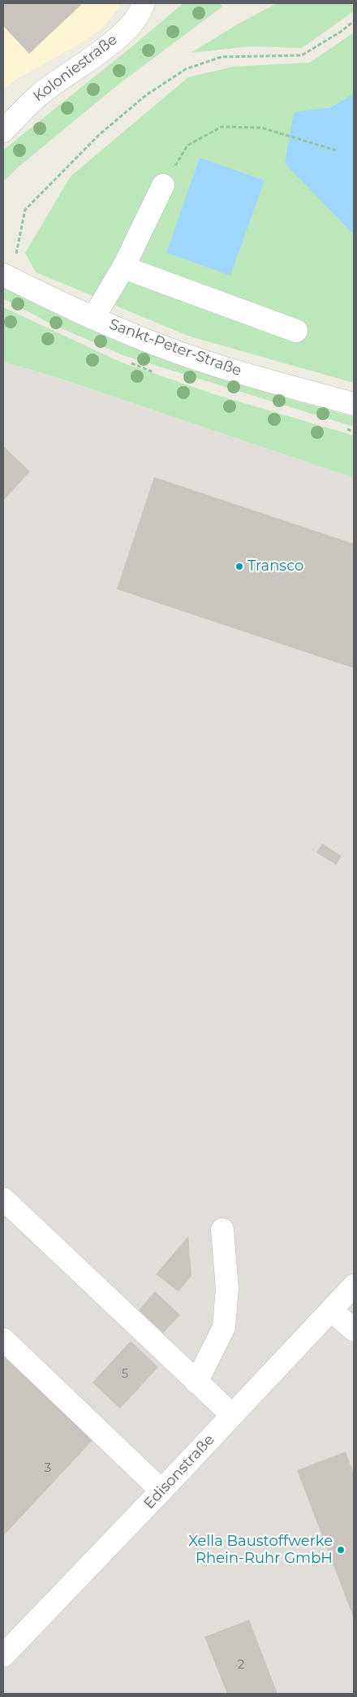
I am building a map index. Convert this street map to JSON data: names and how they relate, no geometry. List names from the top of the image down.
{
  "streets": {
    "street": ["Koloniestraße", "Sankt-Peter-Straße", "Edisonstraße"]
  },
  "places": ["Transco", "Xella Baustoffwerke Rhein-Ruhr GmbH"],
  "house_numbers": ["5", "3", "2"]
}
